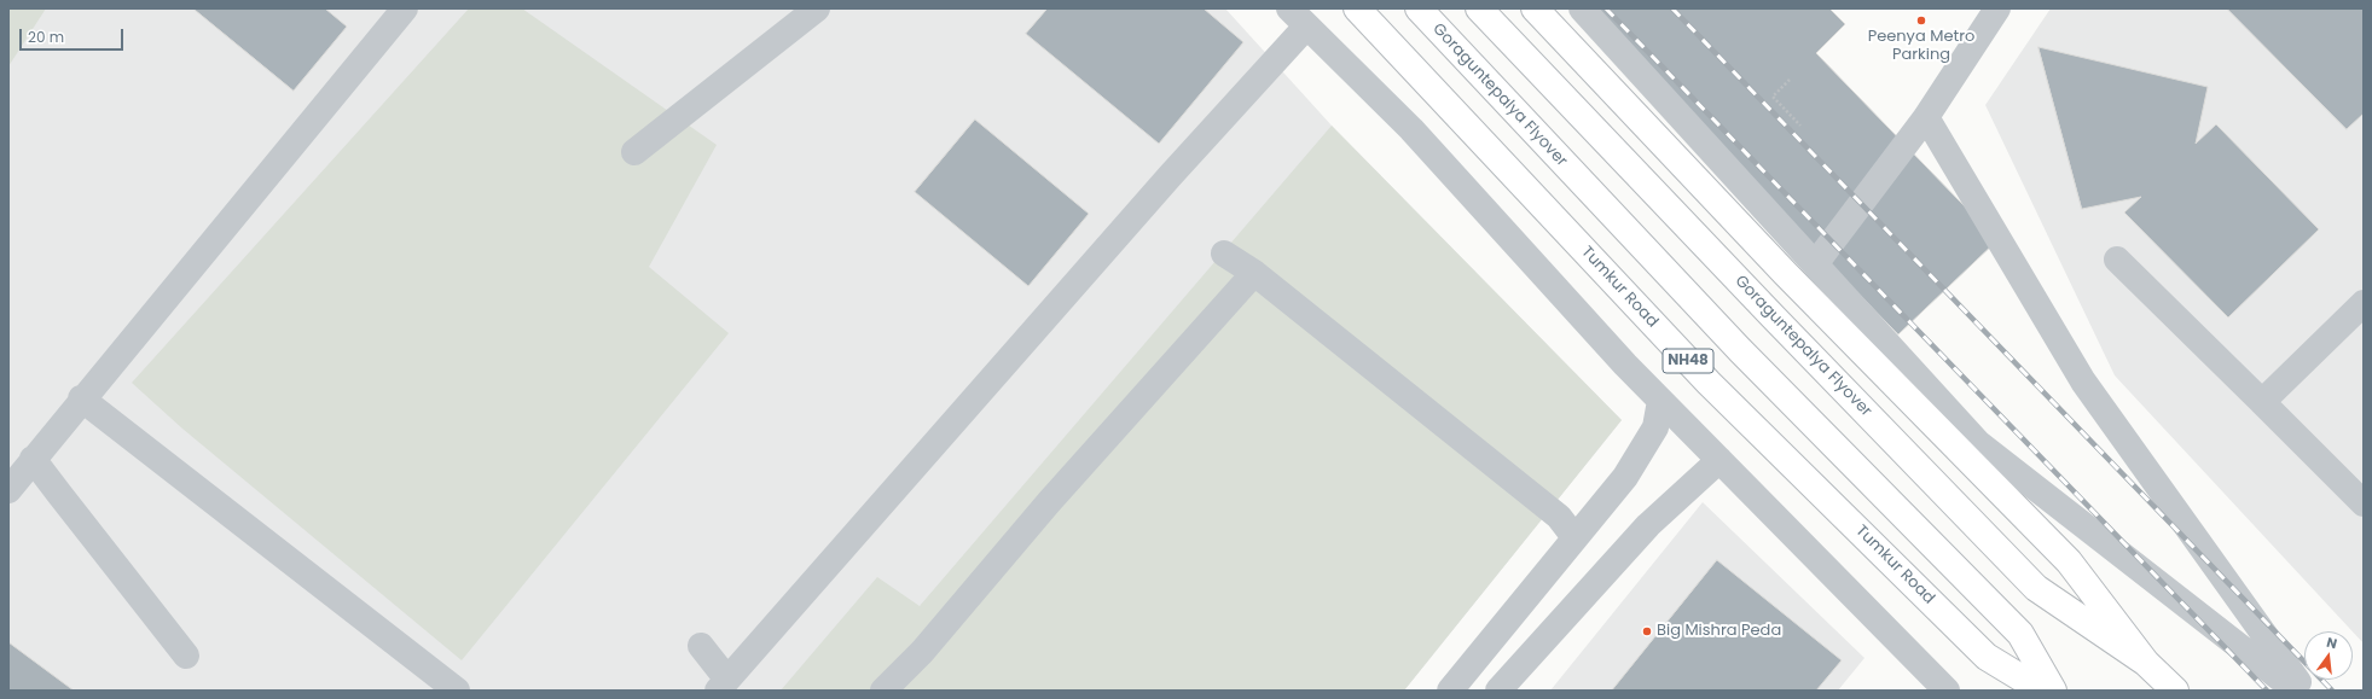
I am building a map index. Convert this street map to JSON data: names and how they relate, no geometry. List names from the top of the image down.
{
  "streets": {
    "highway": ["Goraguntepalya Flyover", "Tumkur Road", "NH48"]
  },
  "places": ["Peenya Metro Parking", "Big Mishra Peda"],
  "scale_bar": "20 m",
  "north": "top"
}
